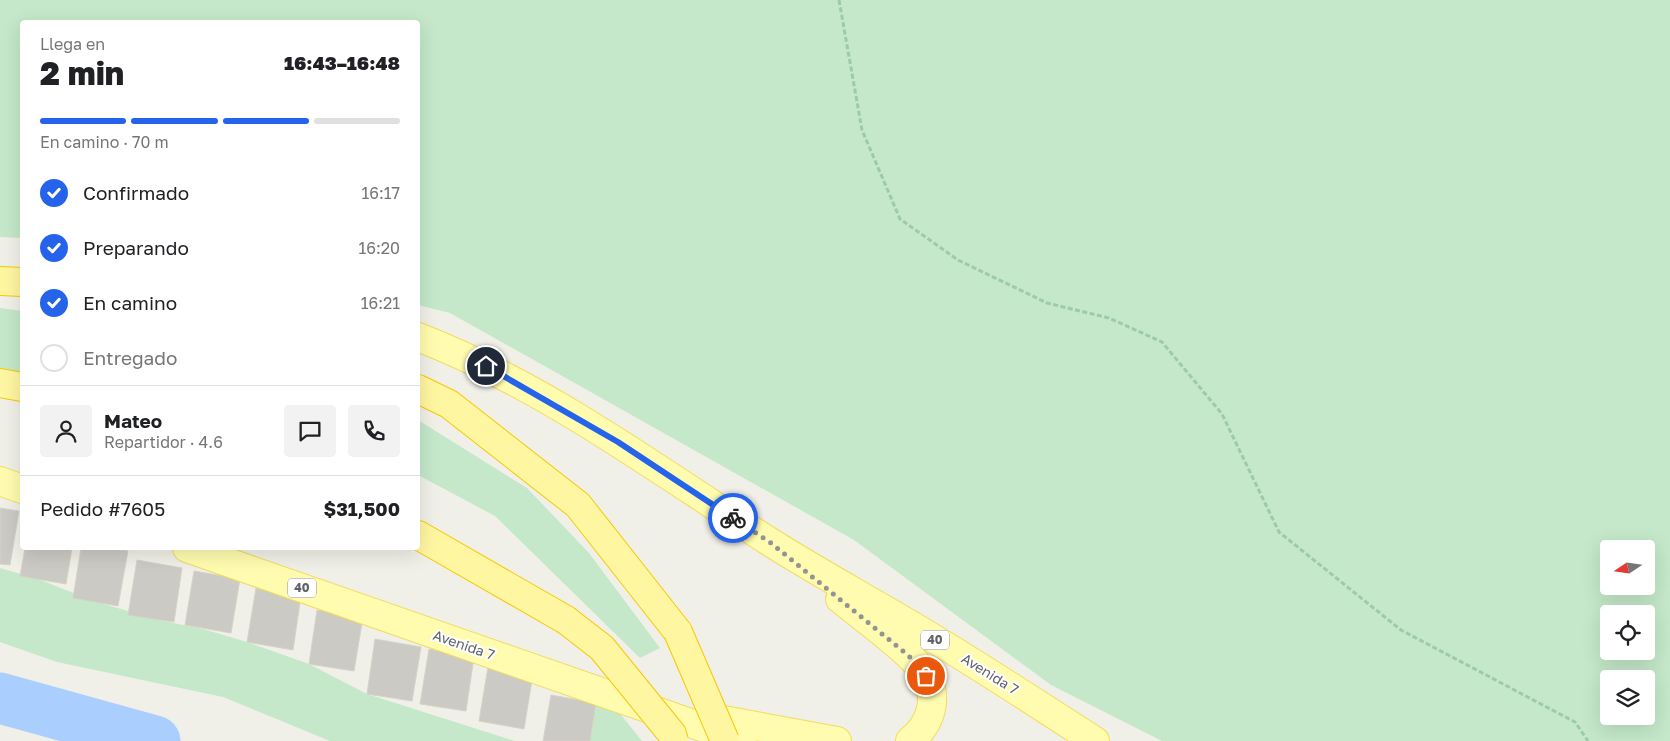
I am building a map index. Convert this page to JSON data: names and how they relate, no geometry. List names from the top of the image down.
{
  "streets": {
    "main road": ["40", "Avenida 7"]
  },
  "north": "left",
  "page": {
    "heading": ["2 min", "Llega en", "16:43–16:48"],
    "panel": [
      "Mateo",
      "Repartidor · 4.6",
      "Pedido #7605",
      "$31,500"
    ],
    "bar": "En camino · 70 m",
    "list": [
      ["Confirmado", "16:17"],
      ["Preparando", "16:20"],
      ["En camino", "16:21"],
      "Entregado"
    ]
  }
}
